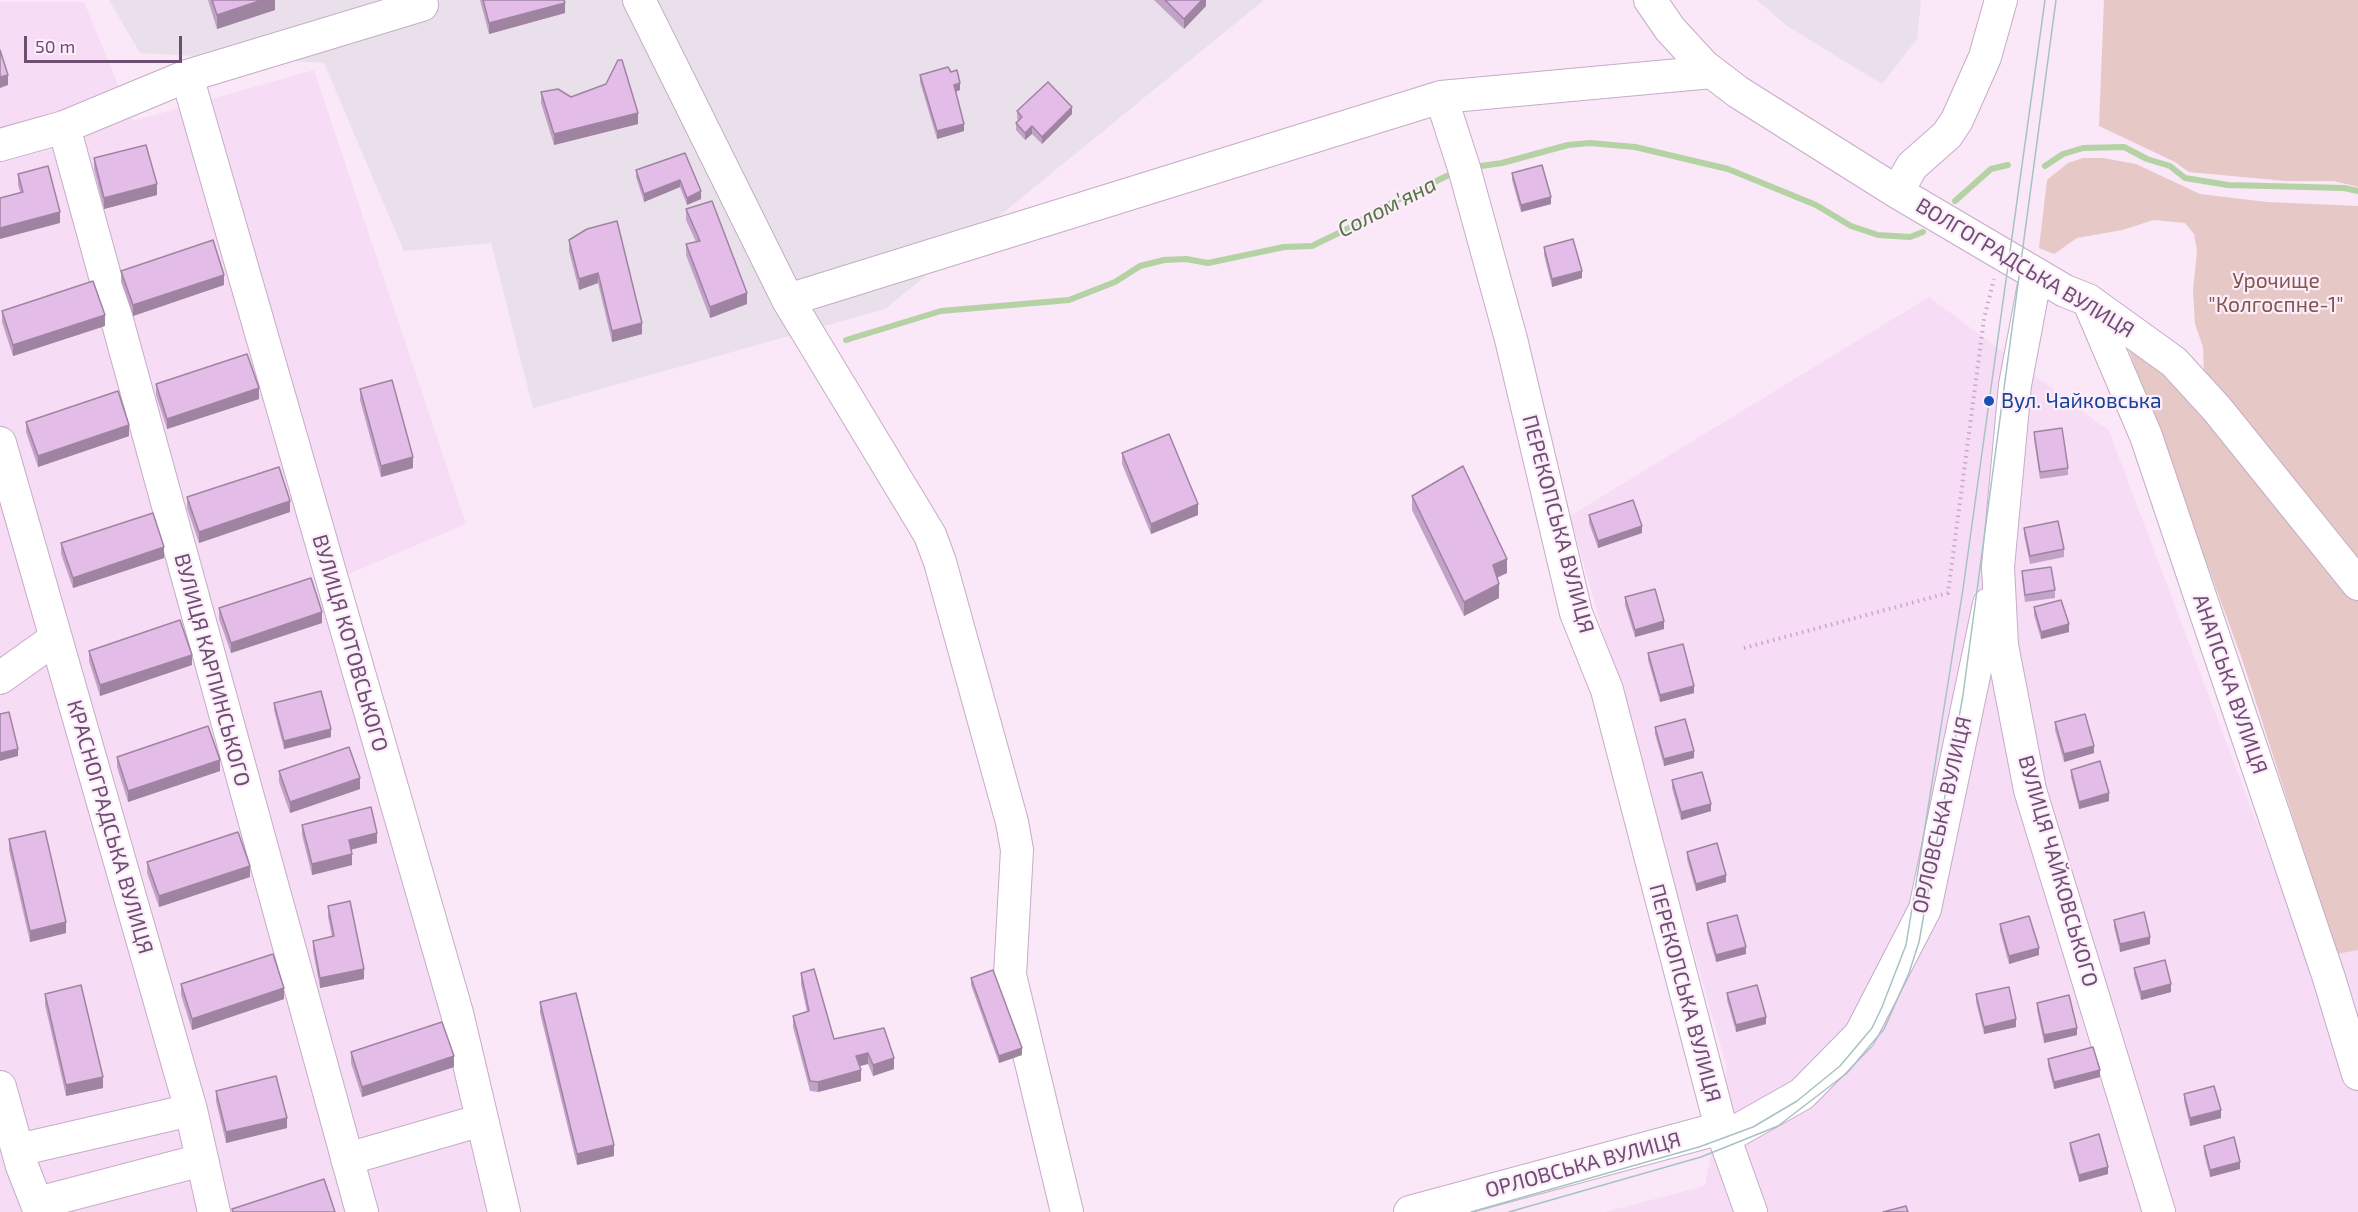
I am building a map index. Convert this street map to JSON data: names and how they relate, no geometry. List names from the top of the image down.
{
  "streets": {
    "street": [
      "ВОЛГОГРАДСЬКА ВУЛИЦЯ",
      "ПЕРЕКОПСЬКА ВУЛИЦЯ",
      "ВУЛИЦЯ КОТОВСЬКОГО",
      "ВУЛИЦЯ КАРПИНСЬКОГО",
      "АНАПСЬКА ВУЛИЦЯ",
      "ОРЛОВСЬКА ВУЛИЦЯ",
      "КРАСНОГРАДСЬКА ВУЛИЦЯ",
      "ВУЛИЦЯ ЧАЙКОВСЬКОГО"
    ]
  },
  "crossings": [
    ["ВОЛГОГРАДСЬКА ВУЛИЦЯ", "АНАПСЬКА ВУЛИЦЯ"],
    ["ВОЛГОГРАДСЬКА ВУЛИЦЯ", "ВУЛИЦЯ ЧАЙКОВСЬКОГО"],
    ["ПЕРЕКОПСЬКА ВУЛИЦЯ", "ОРЛОВСЬКА ВУЛИЦЯ"],
    ["ОРЛОВСЬКА ВУЛИЦЯ", "ВУЛИЦЯ ЧАЙКОВСЬКОГО"]
  ],
  "water": ["Солом'яна"],
  "parks": ["Урочище \"Колгоспне-1\""],
  "places": ["Вул. Чайковська"],
  "scale_bar": "50 m"
}
